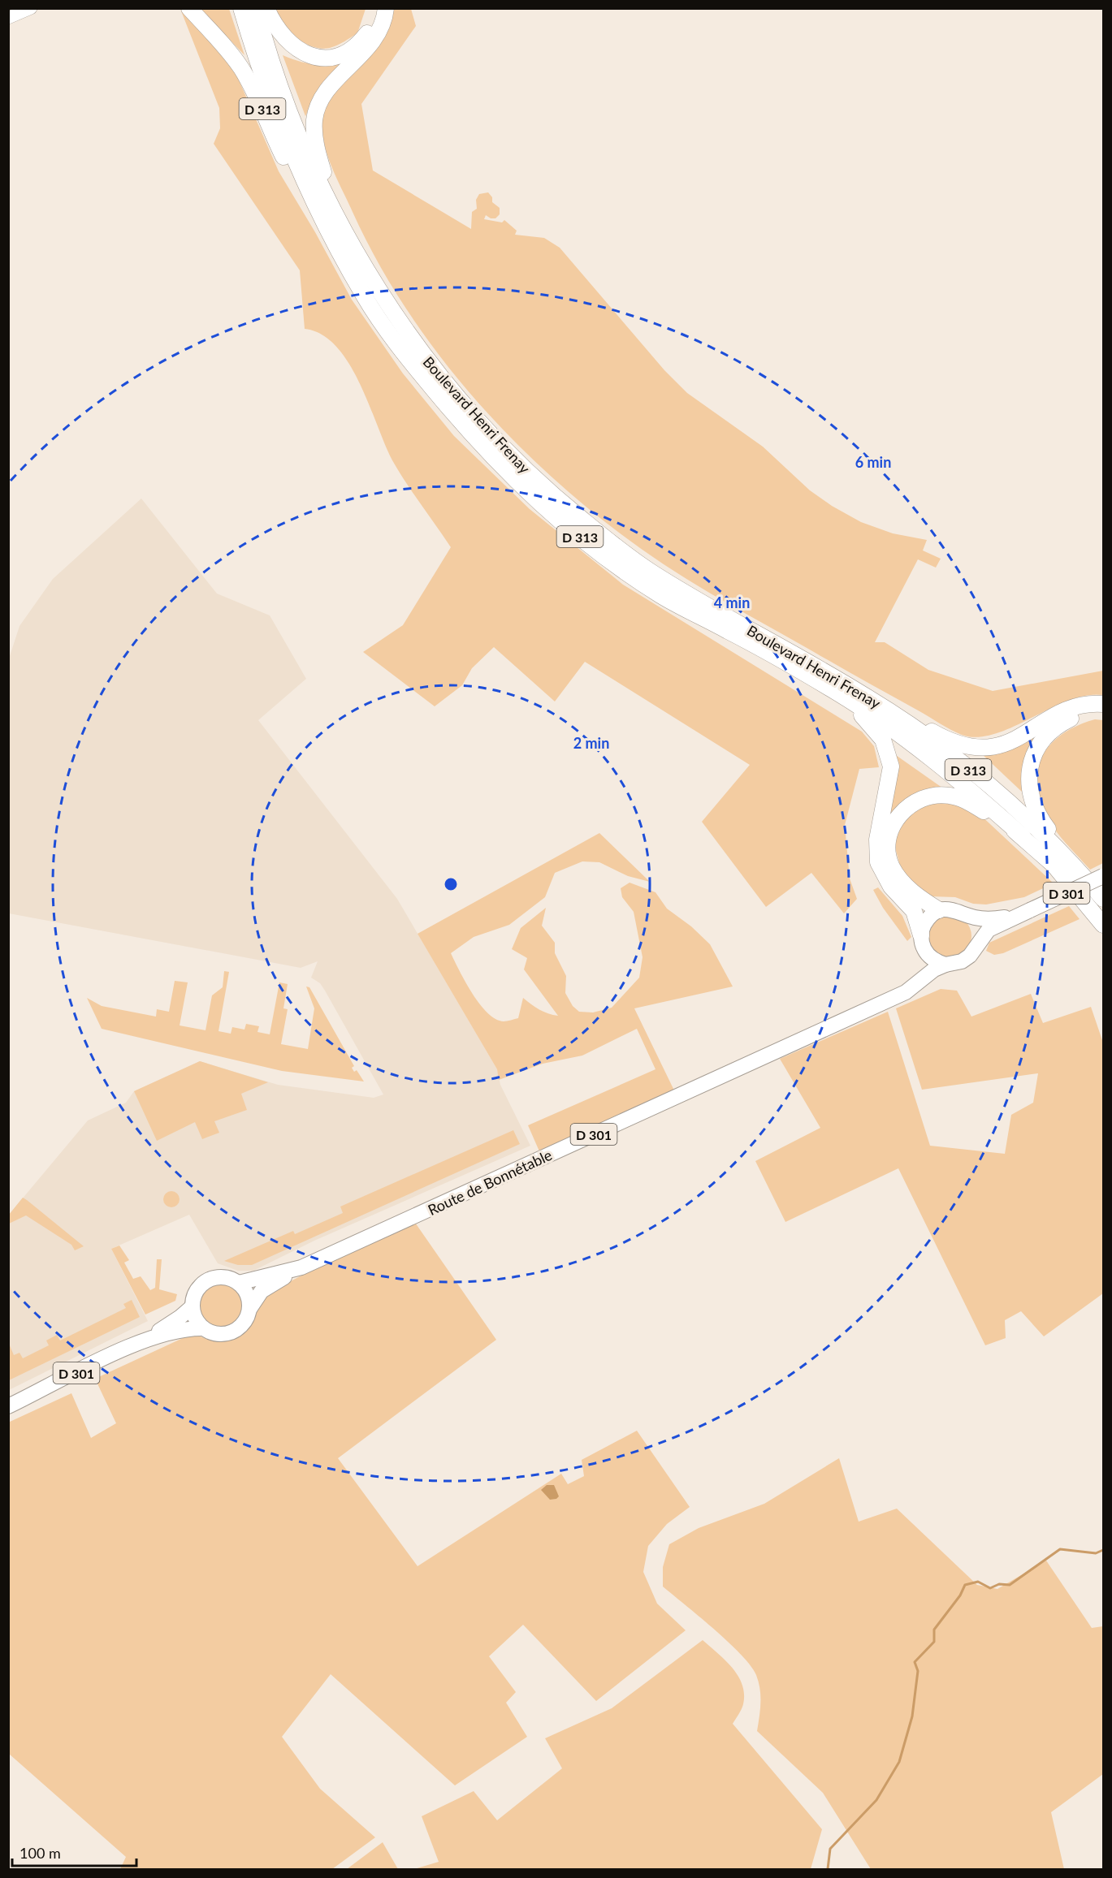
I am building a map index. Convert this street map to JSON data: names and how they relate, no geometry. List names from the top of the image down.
{
  "streets": {
    "highway": ["D 313", "Boulevard Henri Frenay"],
    "main road": ["D 301", "Route de Bonnétable"]
  },
  "crossings": [
    ["D 313", "Boulevard Henri Frenay"],
    ["D 301", "Route de Bonnétable"]
  ],
  "scale_bar": "100 m",
  "rings": ["6 min", "4 min", "2 min"]
}
